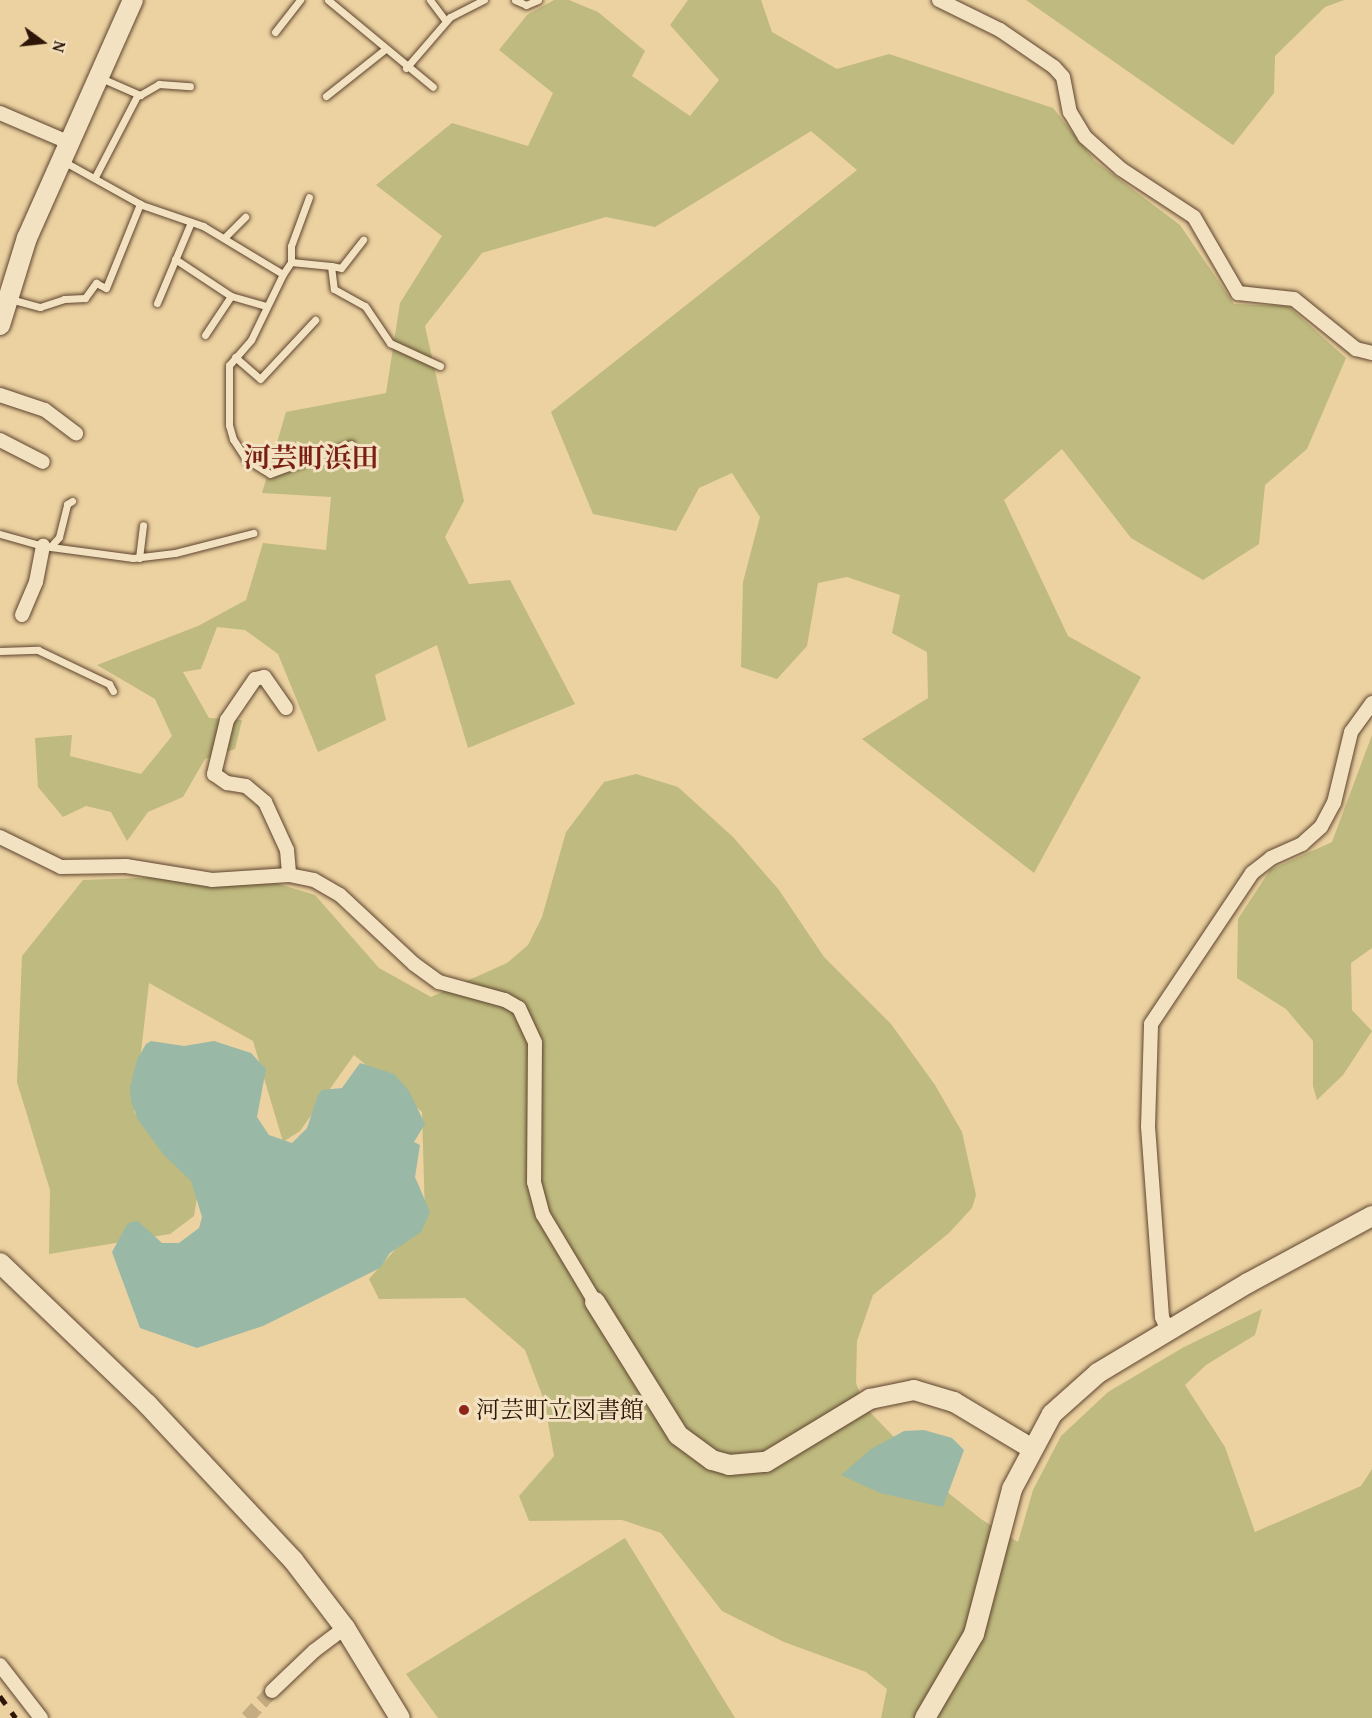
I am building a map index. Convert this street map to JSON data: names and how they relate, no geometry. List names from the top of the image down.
{
  "districts": ["河芸町浜田"],
  "places": ["河芸町立図書館"],
  "north": "right"
}
